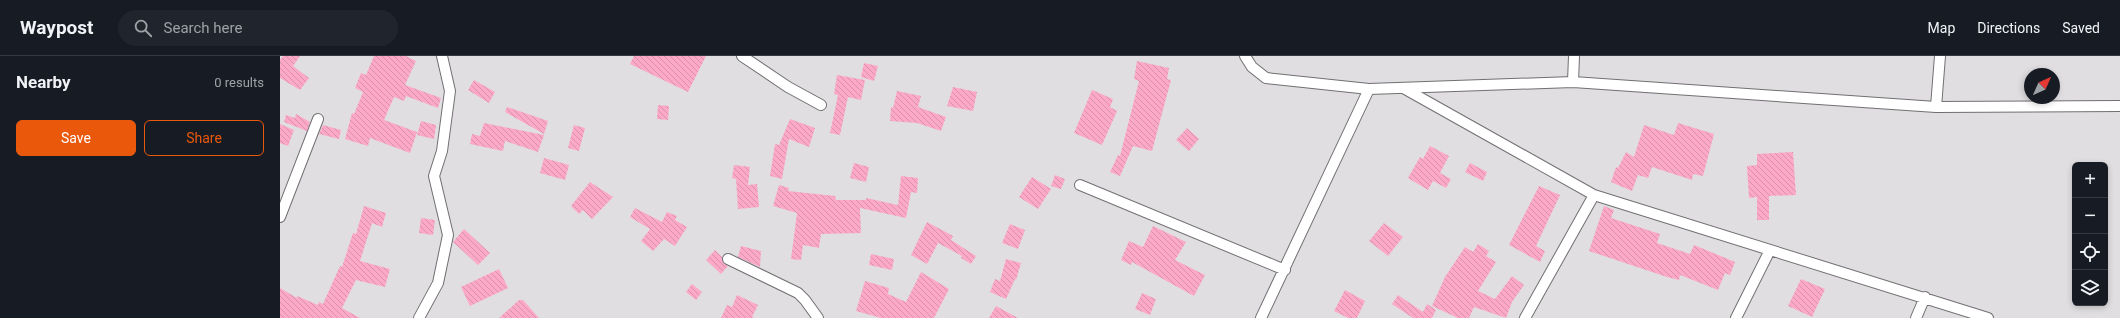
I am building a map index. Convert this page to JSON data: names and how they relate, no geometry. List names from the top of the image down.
{
  "north": "top right",
  "page": {
    "header": "Waypost",
    "search": "Search here",
    "nav": ["Map", "Directions", "Saved"],
    "heading": ["Nearby", "0 results"],
    "buttons": ["Save", "Share"],
    "map_buttons": ["+", "−"]
  }
}
